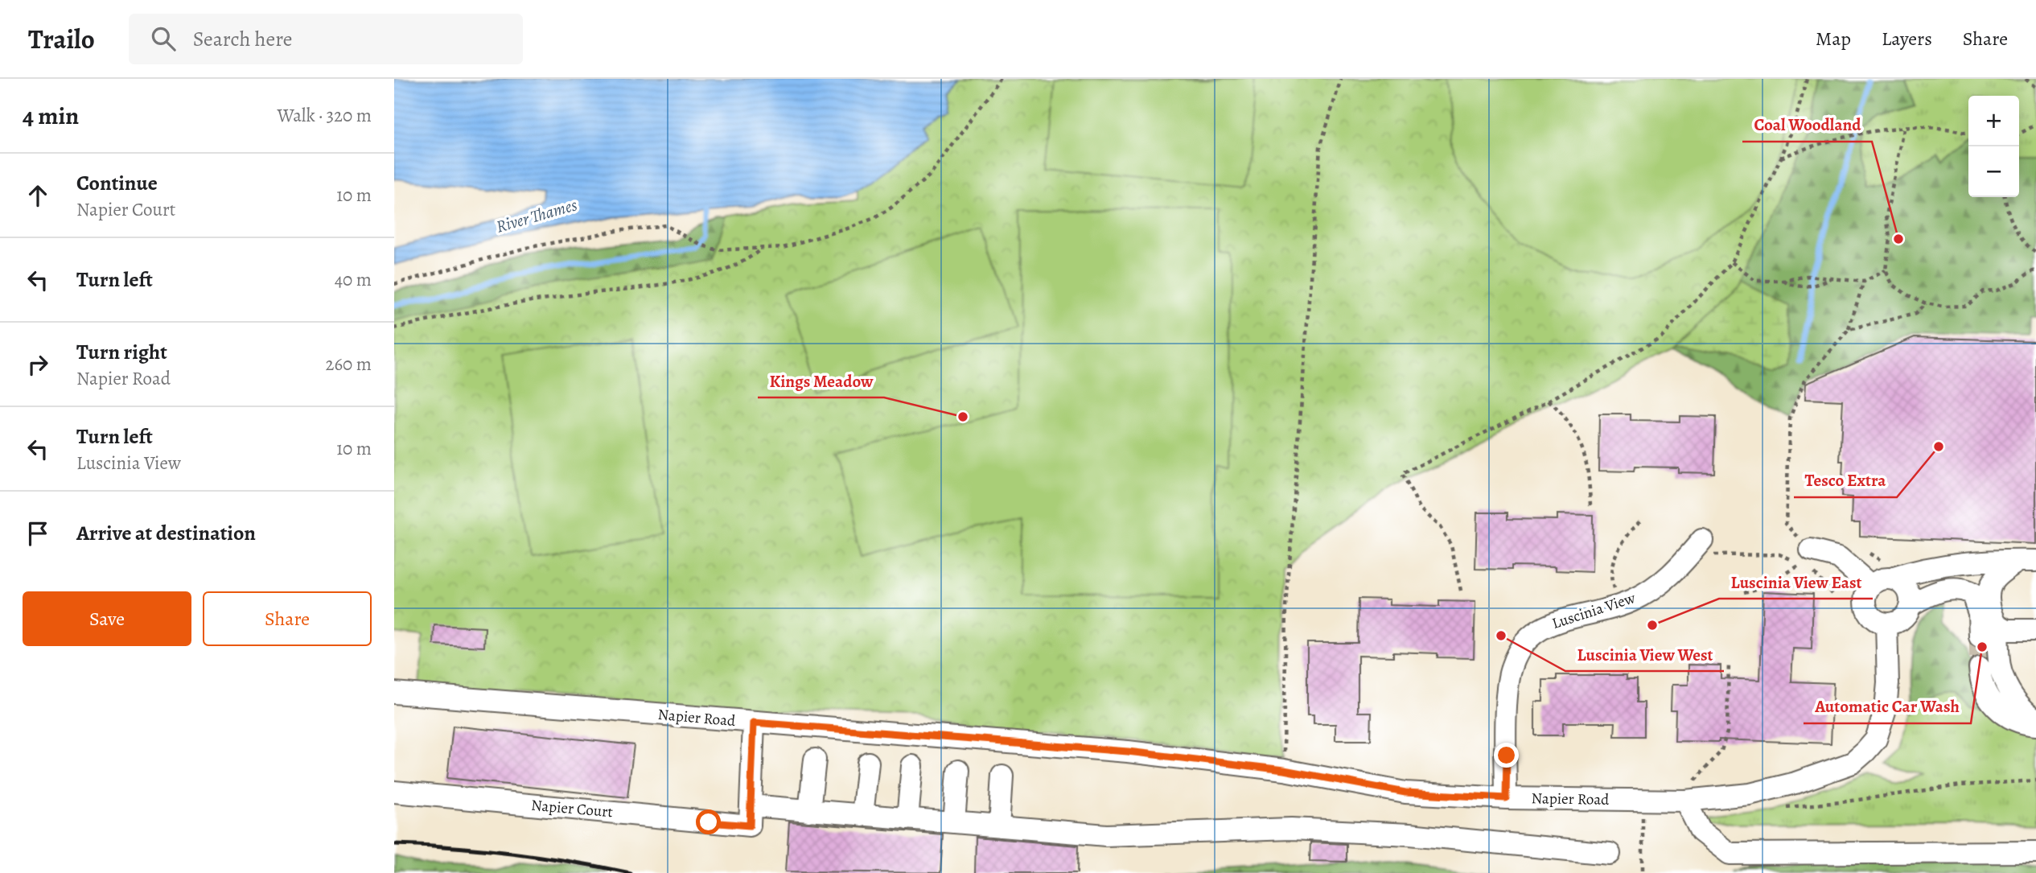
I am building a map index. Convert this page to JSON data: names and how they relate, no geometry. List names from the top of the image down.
{
  "streets": {
    "street": ["Luscinia View", "Napier Road", "Napier Court"]
  },
  "crossings": [
    ["Luscinia View", "Napier Road"]
  ],
  "water": ["River Thames"],
  "places": [
    "Coal Woodland",
    "Kings Meadow",
    "Tesco Extra",
    "Luscinia View East",
    "Luscinia View West",
    "Automatic Car Wash"
  ],
  "page": {
    "header": "Trailo",
    "search": "Search here",
    "nav": ["Map", "Layers", "Share"],
    "heading": ["4 min", "Walk · 320 m"],
    "map_buttons": ["+", "−"],
    "list": [
      ["Continue", "Napier Court", "10 m"],
      ["Turn left", "40 m"],
      ["Turn right", "Napier Road", "260 m"],
      ["Turn left", "Luscinia View", "10 m"],
      "Arrive at destination"
    ],
    "buttons": ["Save", "Share"]
  }
}
